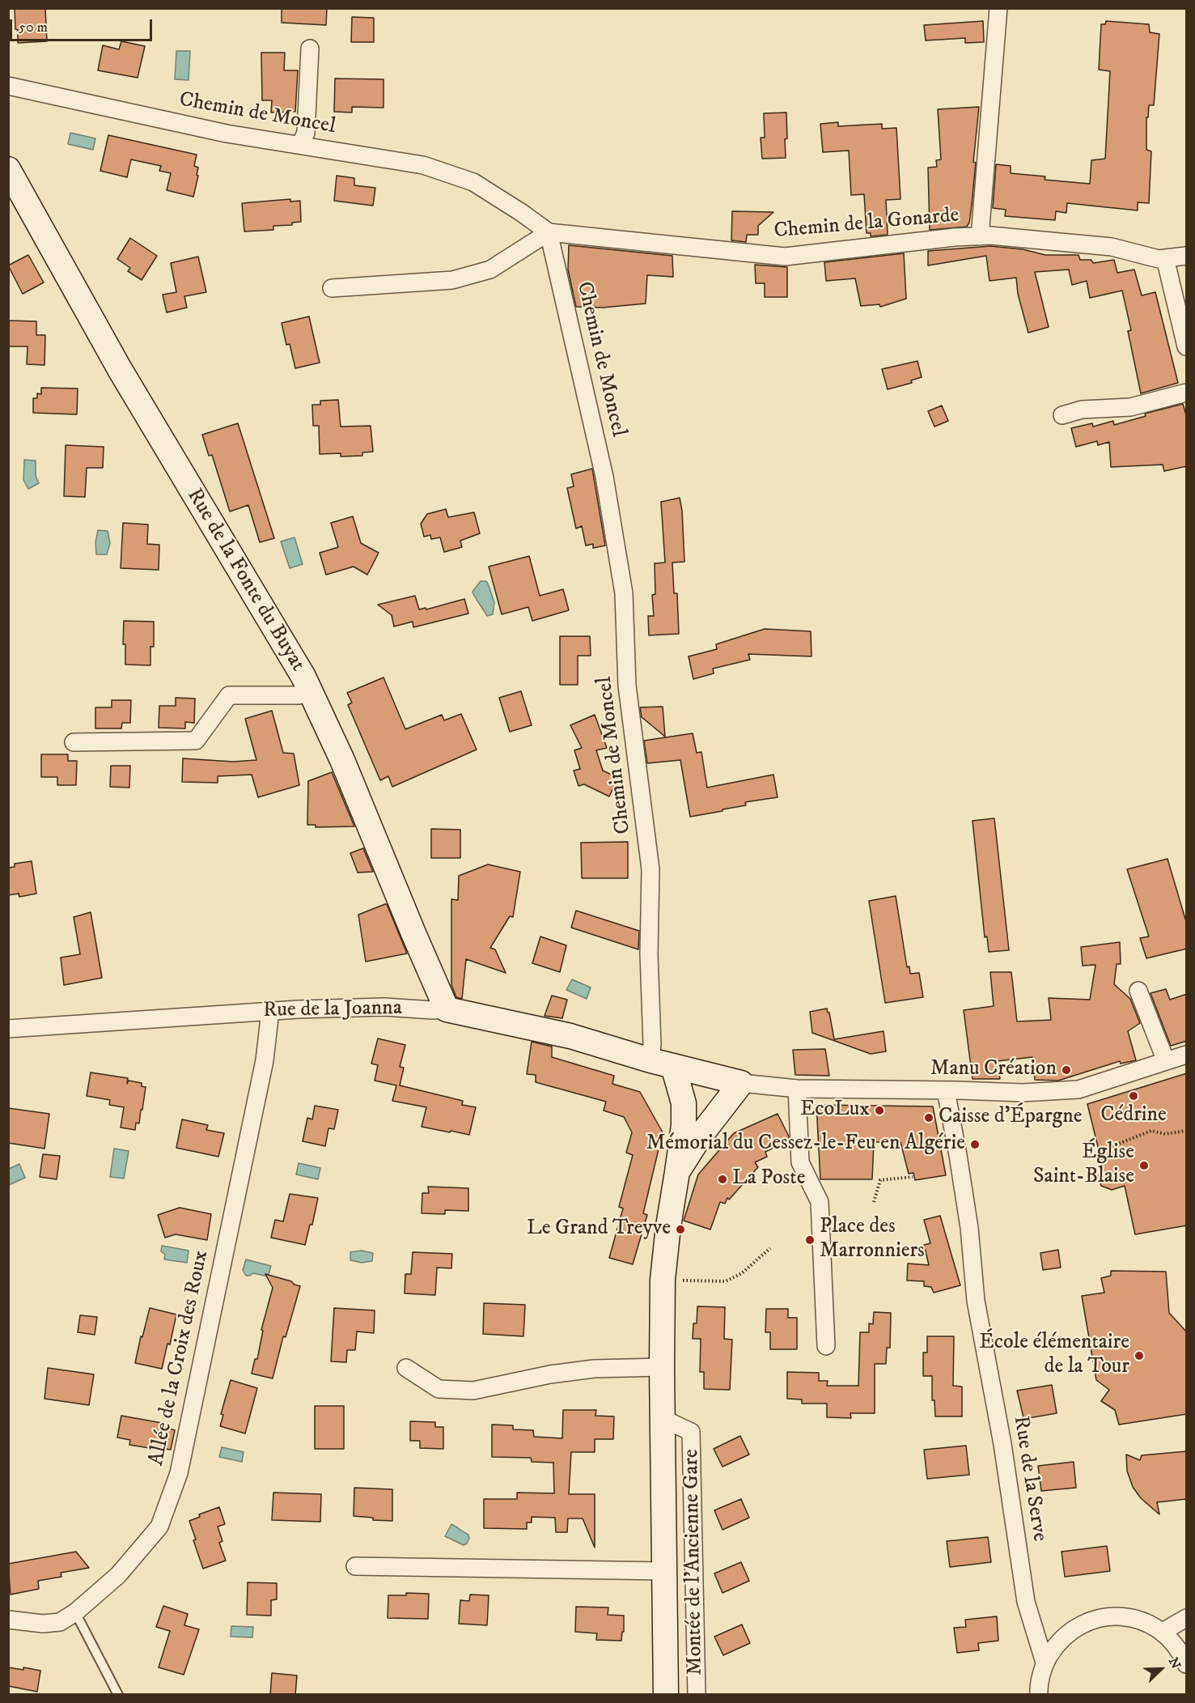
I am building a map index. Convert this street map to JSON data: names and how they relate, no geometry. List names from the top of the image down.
{
  "streets": {
    "street": [
      "Chemin de Moncel",
      "Chemin de la Gonarde",
      "Rue de la Fonte du Buyat",
      "Rue de la Joanna",
      "Allée de la Croix des Roux",
      "Rue de la Serve",
      "Montée de l'Ancienne Gare"
    ]
  },
  "crossings": [
    ["Chemin de Moncel", "Chemin de la Gonarde"],
    ["Chemin de Moncel", "Rue de la Joanna"],
    ["Chemin de Moncel", "Montée de l'Ancienne Gare"],
    ["Rue de la Fonte du Buyat", "Rue de la Joanna"],
    ["Rue de la Joanna", "Allée de la Croix des Roux"],
    ["Rue de la Joanna", "Montée de l'Ancienne Gare"]
  ],
  "places": [
    "Manu Création",
    "Cédrine",
    "EcoLux",
    "Caisse d'Épargne",
    "Mémorial du Cessez-le-Feu en Algérie",
    "Église Saint-Blaise",
    "La Poste",
    "Le Grand Treyve",
    "Place des Marronniers",
    "École élémentaire de la Tour"
  ],
  "scale_bar": "50 m",
  "north": "top right"
}
